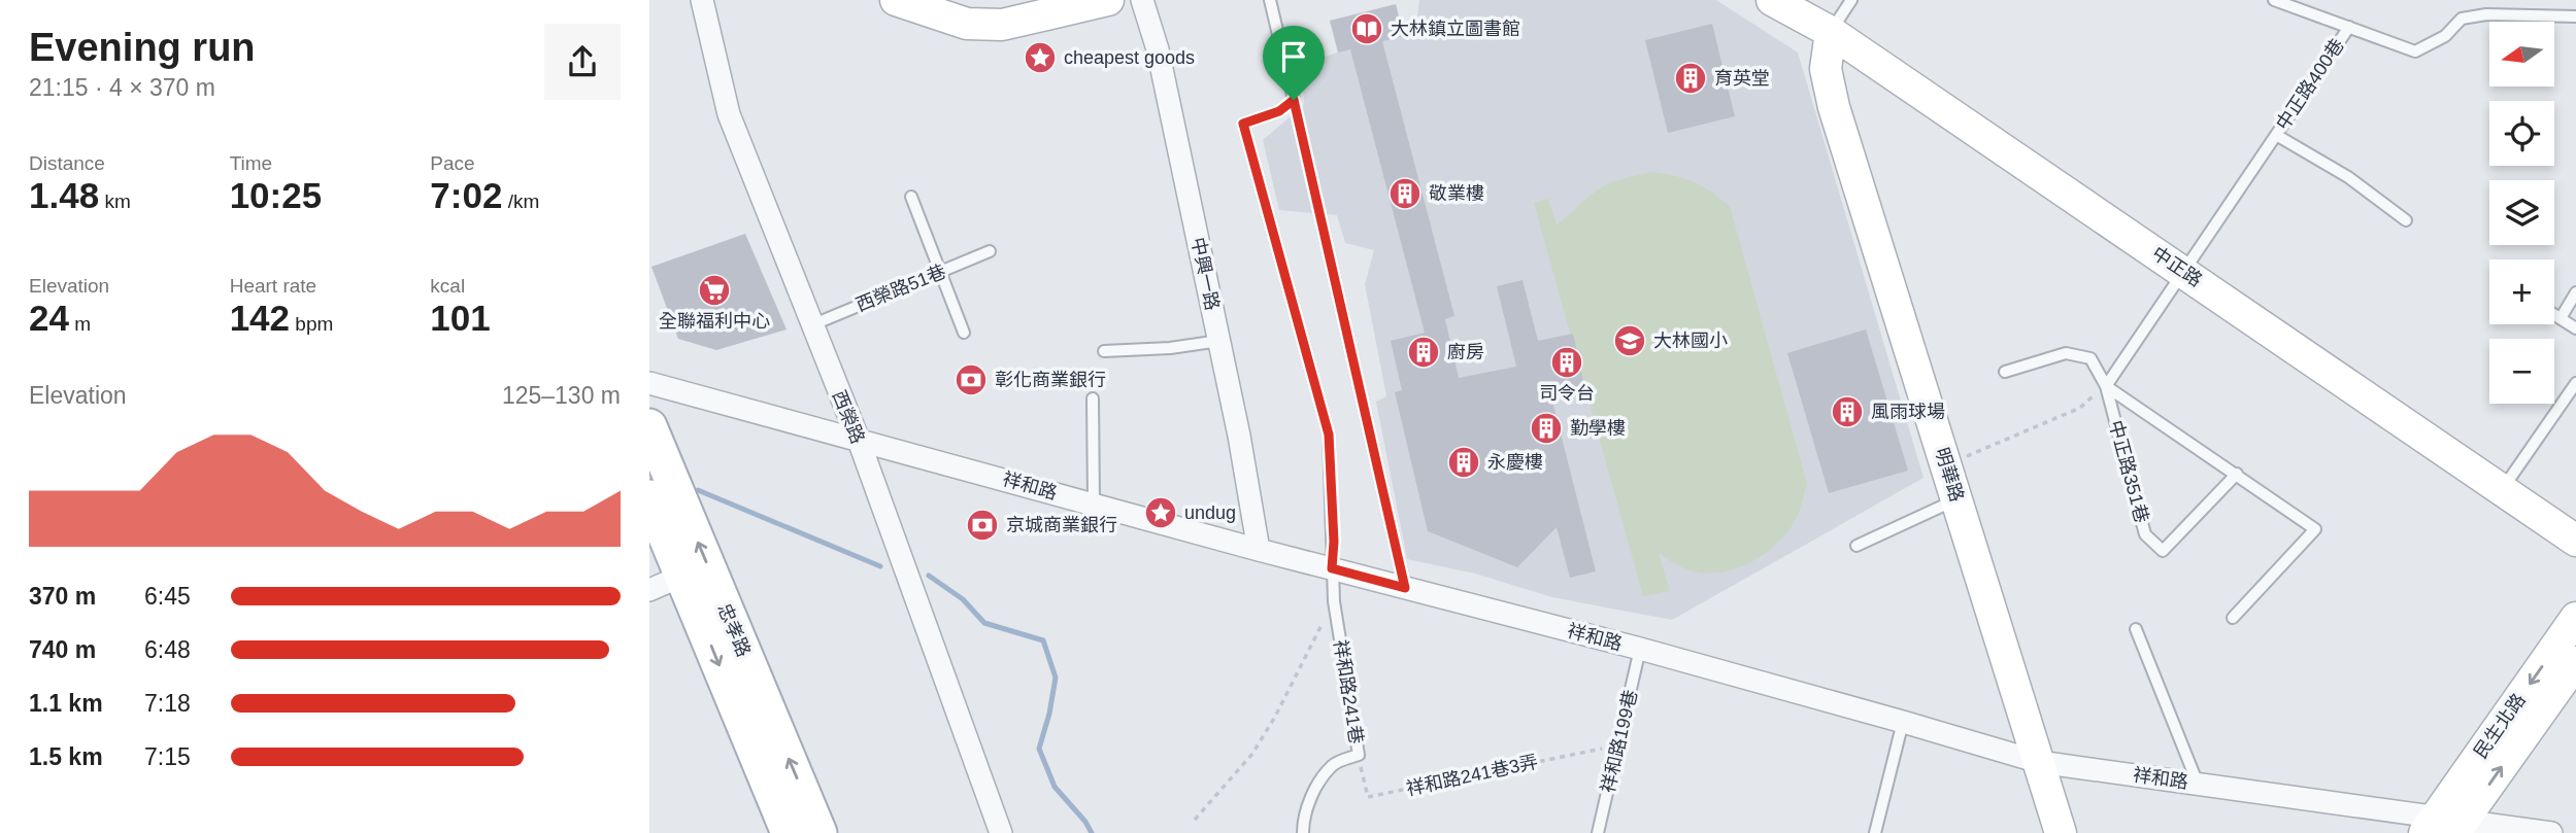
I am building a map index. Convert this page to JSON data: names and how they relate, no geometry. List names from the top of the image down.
{
  "streets": {
    "main road": ["忠孝路"],
    "street": [
      "中正路",
      "中興一路",
      "西榮路",
      "明華路",
      "祥和路",
      "民生北路"
    ],
    "lane": [
      "中正路400巷",
      "西榮路51巷",
      "中正路351巷",
      "祥和路241巷",
      "祥和路199巷"
    ],
    "path": ["祥和路241巷3弄"]
  },
  "crossings": [
    ["中正路400巷", "中正路"],
    ["中正路", "明華路"],
    ["中興一路", "祥和路"],
    ["西榮路51巷", "西榮路"],
    ["西榮路", "祥和路"],
    ["明華路", "祥和路"],
    ["祥和路", "祥和路241巷"],
    ["祥和路", "民生北路"],
    ["祥和路", "祥和路199巷"],
    ["祥和路241巷", "祥和路241巷3弄"],
    ["祥和路199巷", "祥和路241巷3弄"]
  ],
  "places": {
    "library": ["大林鎮立圖書館"],
    "place": ["cheapest goods", "undug"],
    "building": [
      "育英堂",
      "敬業樓",
      "廚房",
      "司令台",
      "風雨球場",
      "勤學樓",
      "永慶樓"
    ],
    "supermarket": ["全聯福利中心"],
    "school or university": ["大林國小"],
    "bank": ["彰化商業銀行", "京城商業銀行"]
  },
  "north": "left",
  "page": {
    "heading": ["Evening run", "21:15 · 4 × 370 m"],
    "map_buttons": ["+", "−"],
    "stats": [
      ["Distance", "1.48 km"],
      ["Time", "10:25"],
      ["Pace", "7:02 /km"],
      ["Elevation", "24 m"],
      ["Heart rate", "142 bpm"],
      ["kcal", "101"]
    ],
    "chart": ["Elevation", "125–130 m"],
    "list": [
      {
        "name": "370 m",
        "note": "6:45"
      },
      {
        "name": "740 m",
        "note": "6:48"
      },
      {
        "name": "1.1 km",
        "note": "7:18"
      },
      {
        "name": "1.5 km",
        "note": "7:15"
      }
    ]
  }
}
